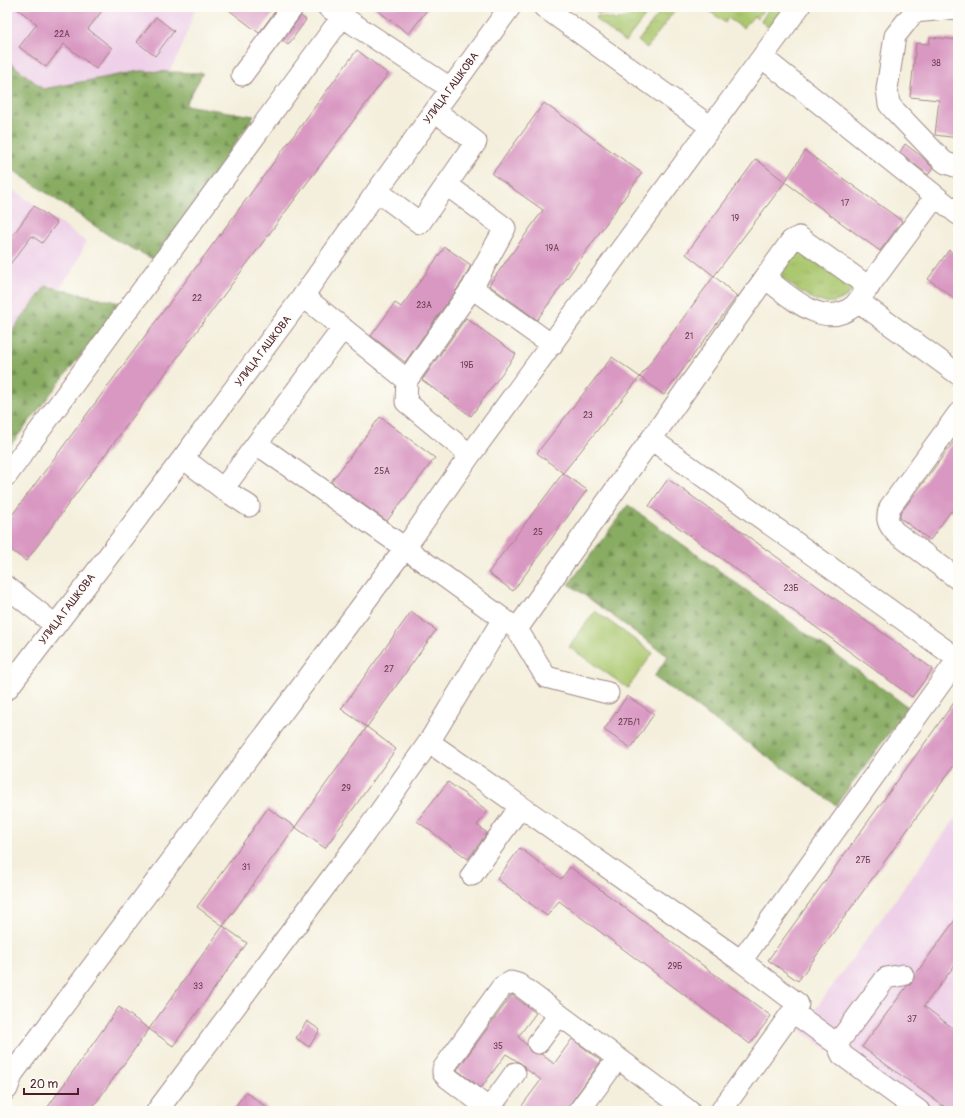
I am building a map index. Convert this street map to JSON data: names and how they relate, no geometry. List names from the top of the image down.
{
  "streets": {
    "street": ["УЛИЦА ГАШКОВА"]
  },
  "house_numbers": [
    "22А",
    "38",
    "17",
    "19",
    "19А",
    "22",
    "23А",
    "21",
    "19Б",
    "23",
    "25А",
    "25",
    "23Б",
    "27",
    "27Б/1",
    "29",
    "27Б",
    "31",
    "29Б",
    "33",
    "37",
    "35"
  ],
  "scale_bar": "20 m"
}
